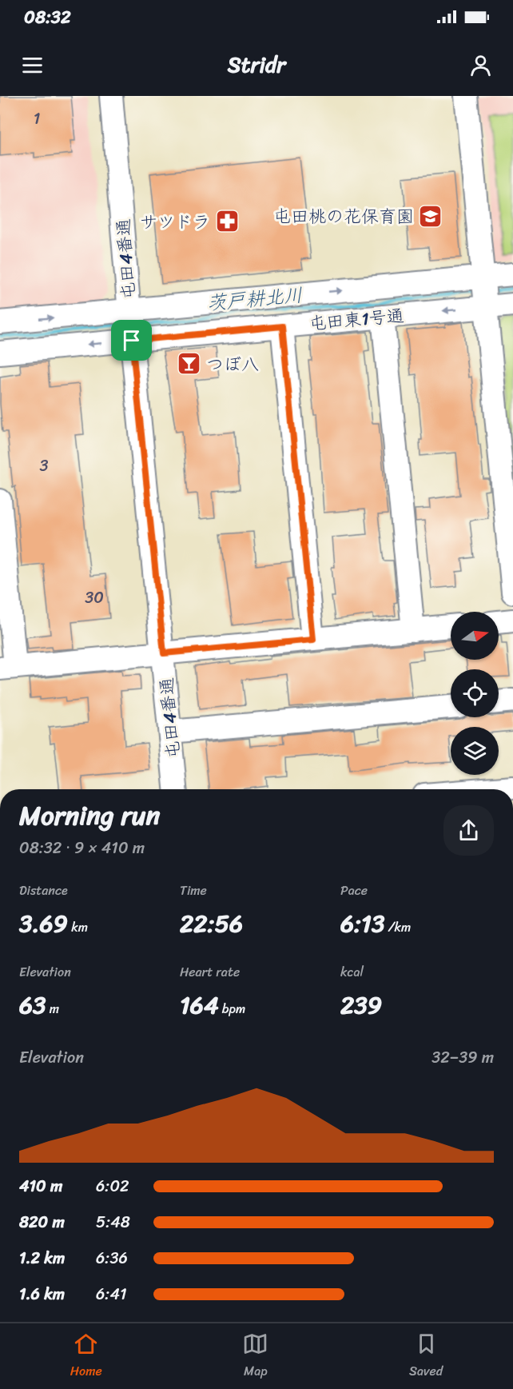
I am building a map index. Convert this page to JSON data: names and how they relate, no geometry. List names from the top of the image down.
{
  "streets": {
    "street": ["屯田4番通", "屯田東1号通"]
  },
  "crossings": [
    ["屯田4番通", "屯田東1号通"]
  ],
  "water": ["茨戸耕北川"],
  "places": {
    "school or university": ["屯田桃の花保育園"],
    "pharmacy": ["サツドラ"],
    "bar": ["つぼ八"]
  },
  "house_numbers": ["1", "3", "30"],
  "north": "right",
  "page": {
    "status": "08:32",
    "header": "Stridr",
    "heading": ["Morning run", "08:32 · 9 × 410 m"],
    "stats": [
      ["Distance", "3.69 km"],
      ["Time", "22:56"],
      ["Pace", "6:13 /km"],
      ["Elevation", "63 m"],
      ["Heart rate", "164 bpm"],
      ["kcal", "239"]
    ],
    "chart": ["Elevation", "32–39 m"],
    "list": [
      {
        "name": "410 m",
        "note": "6:02"
      },
      {
        "name": "820 m",
        "note": "5:48"
      },
      {
        "name": "1.2 km",
        "note": "6:36"
      },
      {
        "name": "1.6 km",
        "note": "6:41"
      }
    ],
    "tabs": ["Home", "Map", "Saved"]
  }
}
